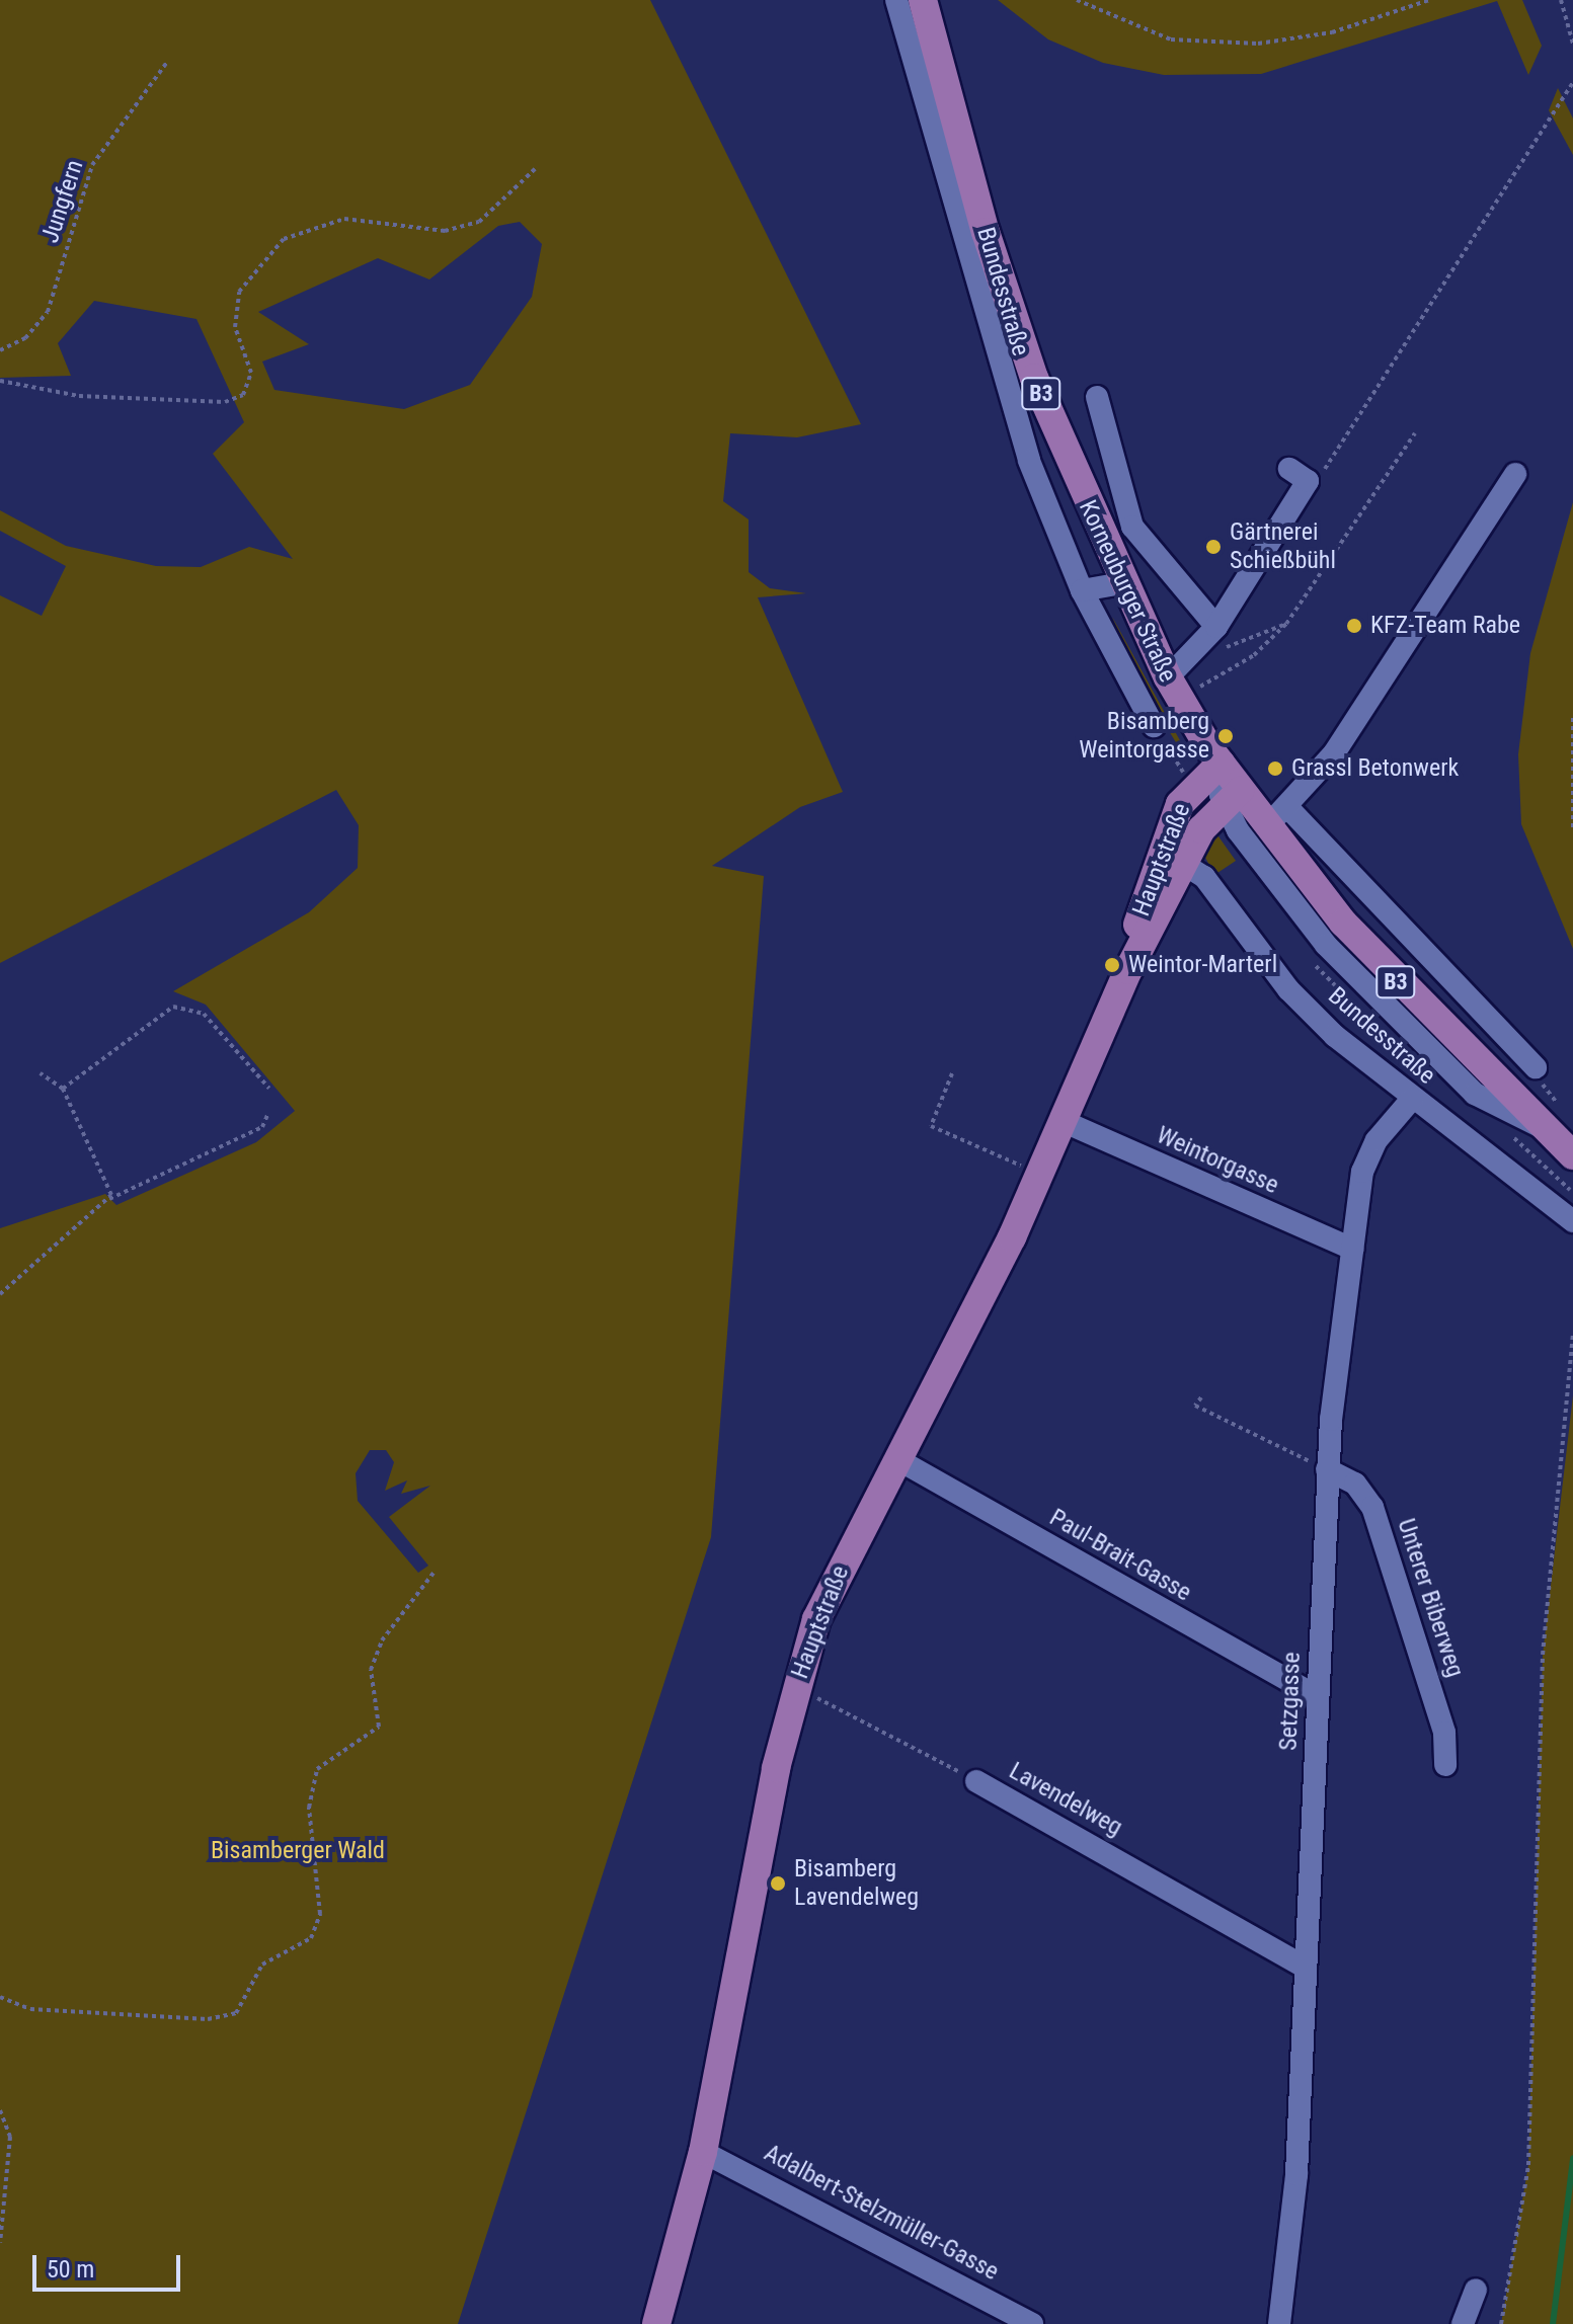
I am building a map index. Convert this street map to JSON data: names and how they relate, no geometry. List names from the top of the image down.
{
  "streets": {
    "main road": ["B3", "Korneuburger Straße", "Hauptstraße"],
    "street": [
      "Bundesstraße",
      "Weintorgasse",
      "Paul-Brait-Gasse",
      "Unterer Biberweg",
      "Setzgasse",
      "Lavendelweg",
      "Adalbert-Stelzmüller-Gasse"
    ],
    "path": ["Jungfern"]
  },
  "crossings": [
    ["Bundesstraße", "Hauptstraße"],
    ["Bundesstraße", "Setzgasse"],
    ["Korneuburger Straße", "Hauptstraße"],
    ["Hauptstraße", "Weintorgasse"],
    ["Hauptstraße", "Paul-Brait-Gasse"],
    ["Hauptstraße", "Lavendelweg"],
    ["Hauptstraße", "Adalbert-Stelzmüller-Gasse"],
    ["Weintorgasse", "Setzgasse"],
    ["Paul-Brait-Gasse", "Setzgasse"],
    ["Unterer Biberweg", "Setzgasse"],
    ["Setzgasse", "Lavendelweg"]
  ],
  "parks": ["Bisamberger Wald"],
  "places": [
    "Gärtnerei Schießbühl",
    "KFZ-Team Rabe",
    "Bisamberg Weintorgasse",
    "Grassl Betonwerk",
    "Weintor-Marterl",
    "Bisamberg Lavendelweg"
  ],
  "scale_bar": "50 m"
}
